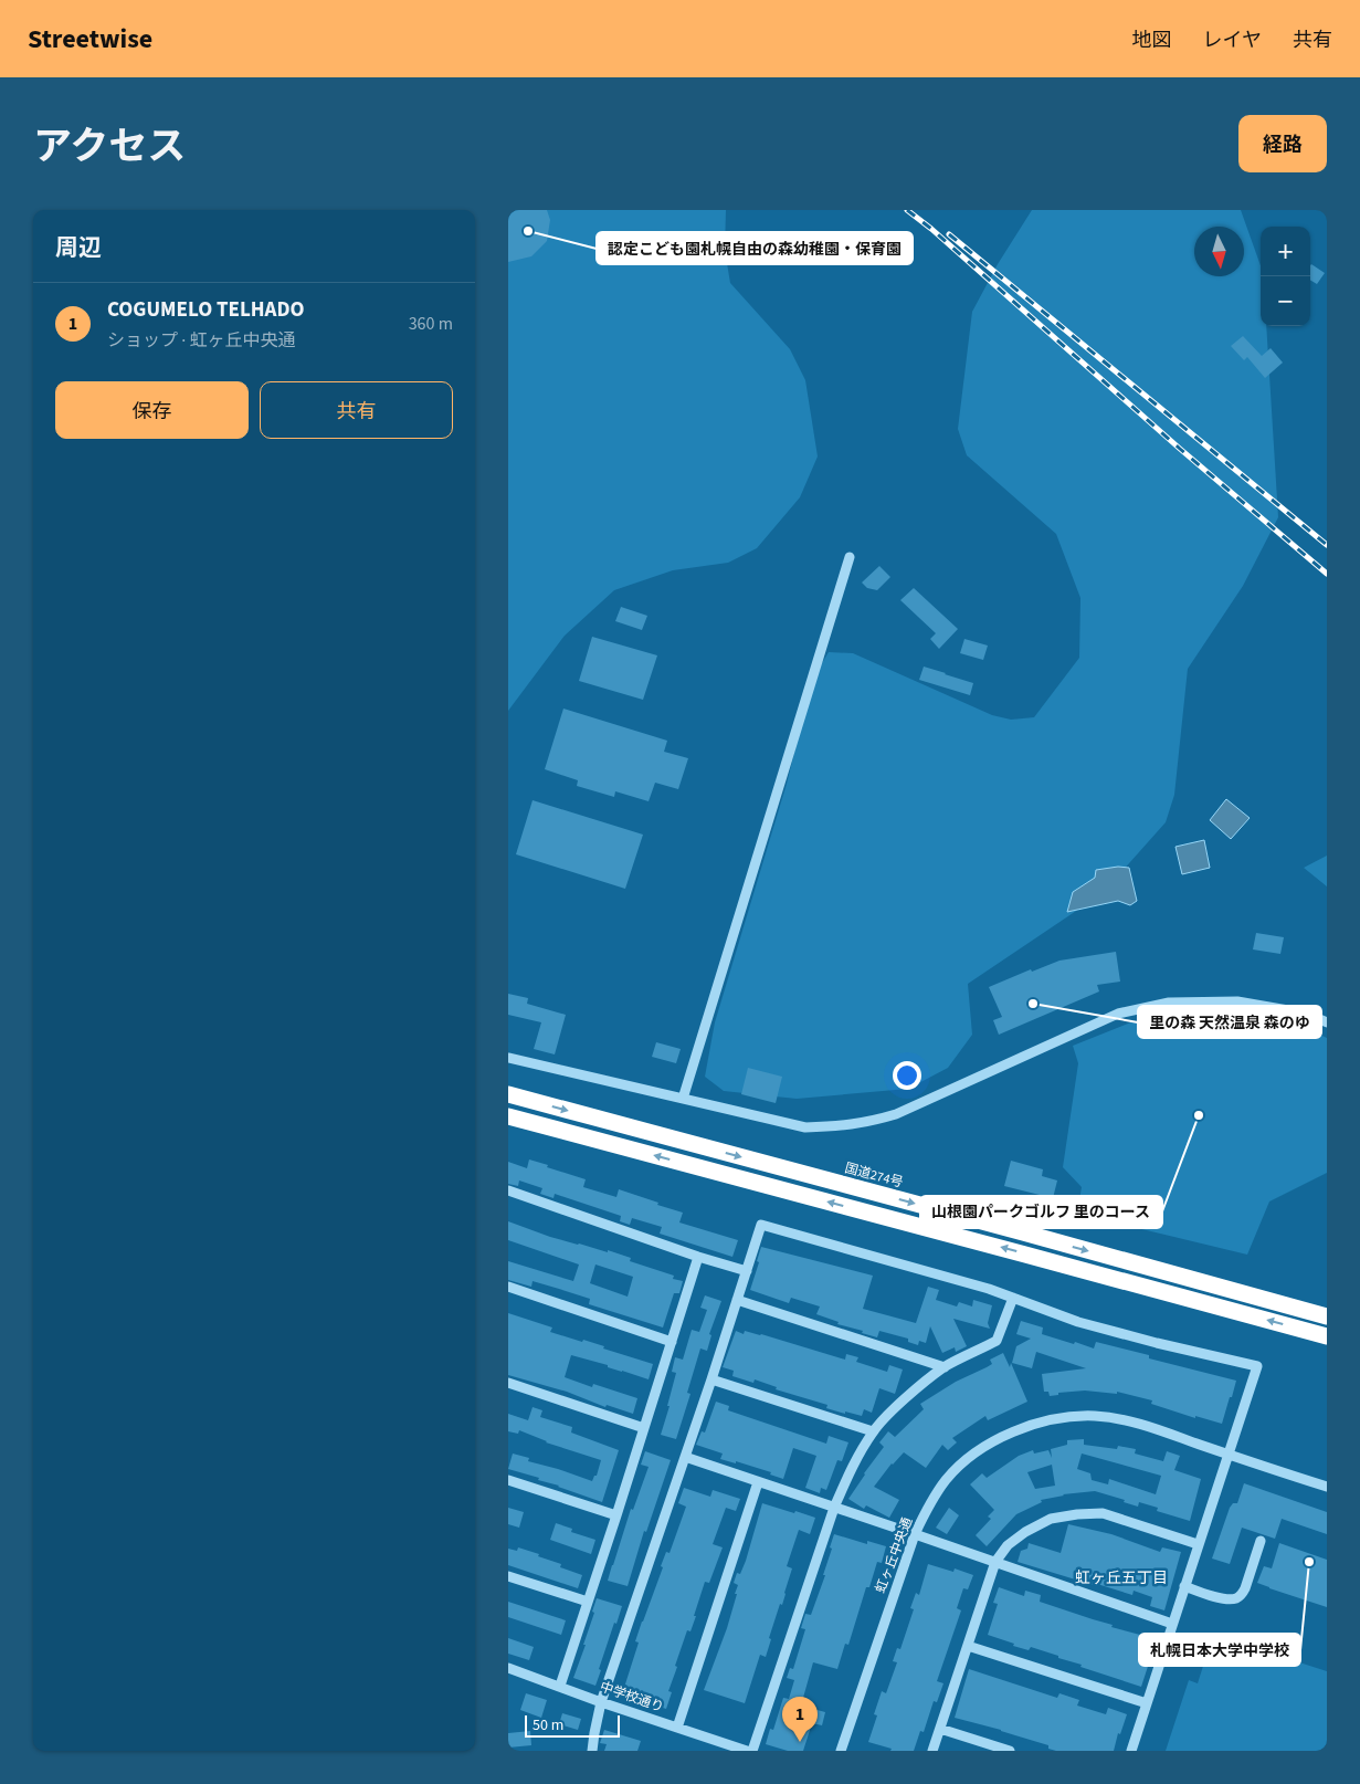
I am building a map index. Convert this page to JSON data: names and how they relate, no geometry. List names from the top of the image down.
{
  "streets": {
    "highway": ["国道274号"],
    "street": ["虹ヶ丘中央通", "中学校通り"]
  },
  "districts": ["虹ヶ丘五丁目"],
  "places": [
    "認定こども園札幌自由の森幼稚園・保育園",
    "里の森 天然温泉 森のゆ",
    "山根園パークゴルフ 里のコース",
    "札幌日本大学中学校"
  ],
  "scale_bar": "50 m",
  "north": "bottom",
  "page": {
    "header": "Streetwise",
    "nav": ["地図", "レイヤ", "共有"],
    "title": "アクセス",
    "buttons": [
      "経路",
      ["保存", "共有"]
    ],
    "heading": "周辺",
    "map_buttons": ["+", "−"],
    "list": [
      {
        "mark": "1",
        "name": "COGUMELO TELHADO",
        "note": "ショップ · 虹ヶ丘中央通",
        "value": "360 m"
      }
    ],
    "pins": "1",
    "scale": "50 m"
  }
}
